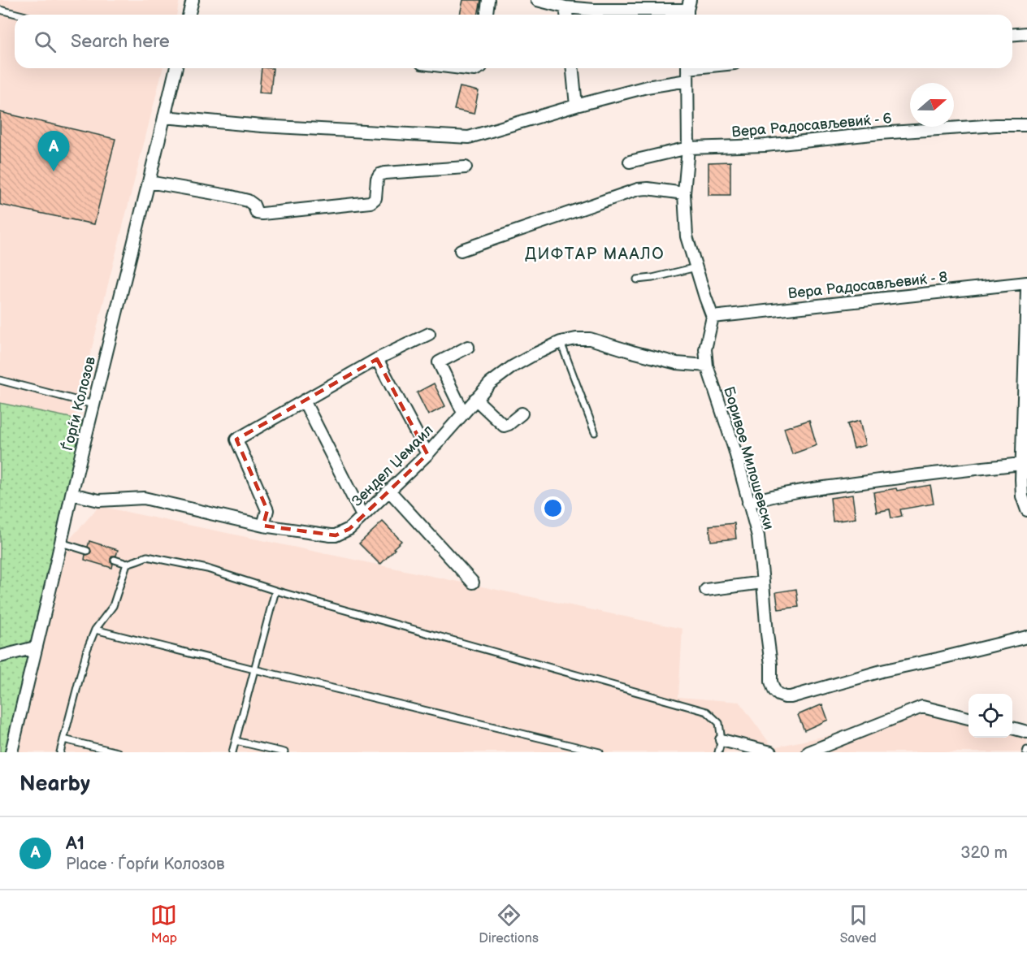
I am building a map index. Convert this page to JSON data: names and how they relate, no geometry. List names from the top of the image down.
{
  "streets": {
    "street": [
      "Вера Радосављевиќ - 6",
      "Вера Радосављевиќ - 8",
      "Ѓорѓи Колозов",
      "Боривое Милошевски",
      "Зендел Џемаил"
    ]
  },
  "crossings": [
    ["Вера Радосављевиќ - 8", "Боривое Милошевски"],
    ["Ѓорѓи Колозов", "Зендел Џемаил"],
    ["Боривое Милошевски", "Зендел Џемаил"]
  ],
  "districts": ["ДИФТАР МААЛО"],
  "north": "right",
  "page": {
    "search": "Search here",
    "pins": "A",
    "heading": "Nearby",
    "list": [
      {
        "mark": "A",
        "name": "А1",
        "note": "Place · Ѓорѓи Колозов",
        "value": "320 m"
      }
    ],
    "nav": ["Map", "Directions", "Saved"]
  }
}
